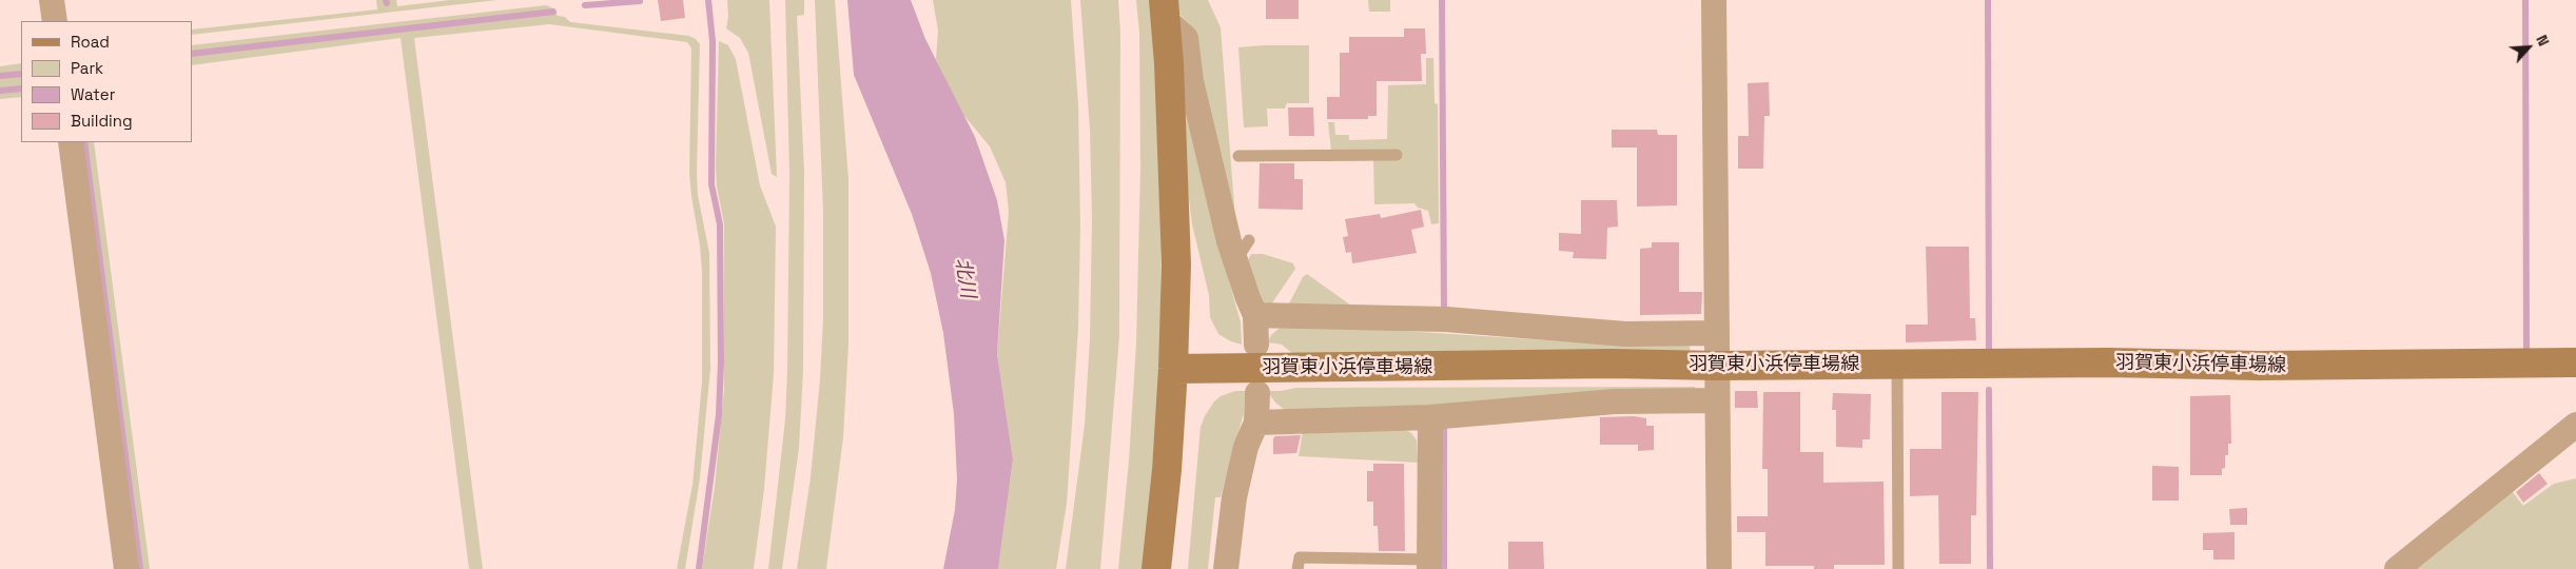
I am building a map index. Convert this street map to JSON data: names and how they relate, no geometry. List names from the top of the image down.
{
  "streets": {
    "main road": ["羽賀東小浜停車場線"]
  },
  "water": ["北川"],
  "legend": [
    "Road",
    "Park",
    "Water",
    "Building"
  ],
  "north": "top right"
}
